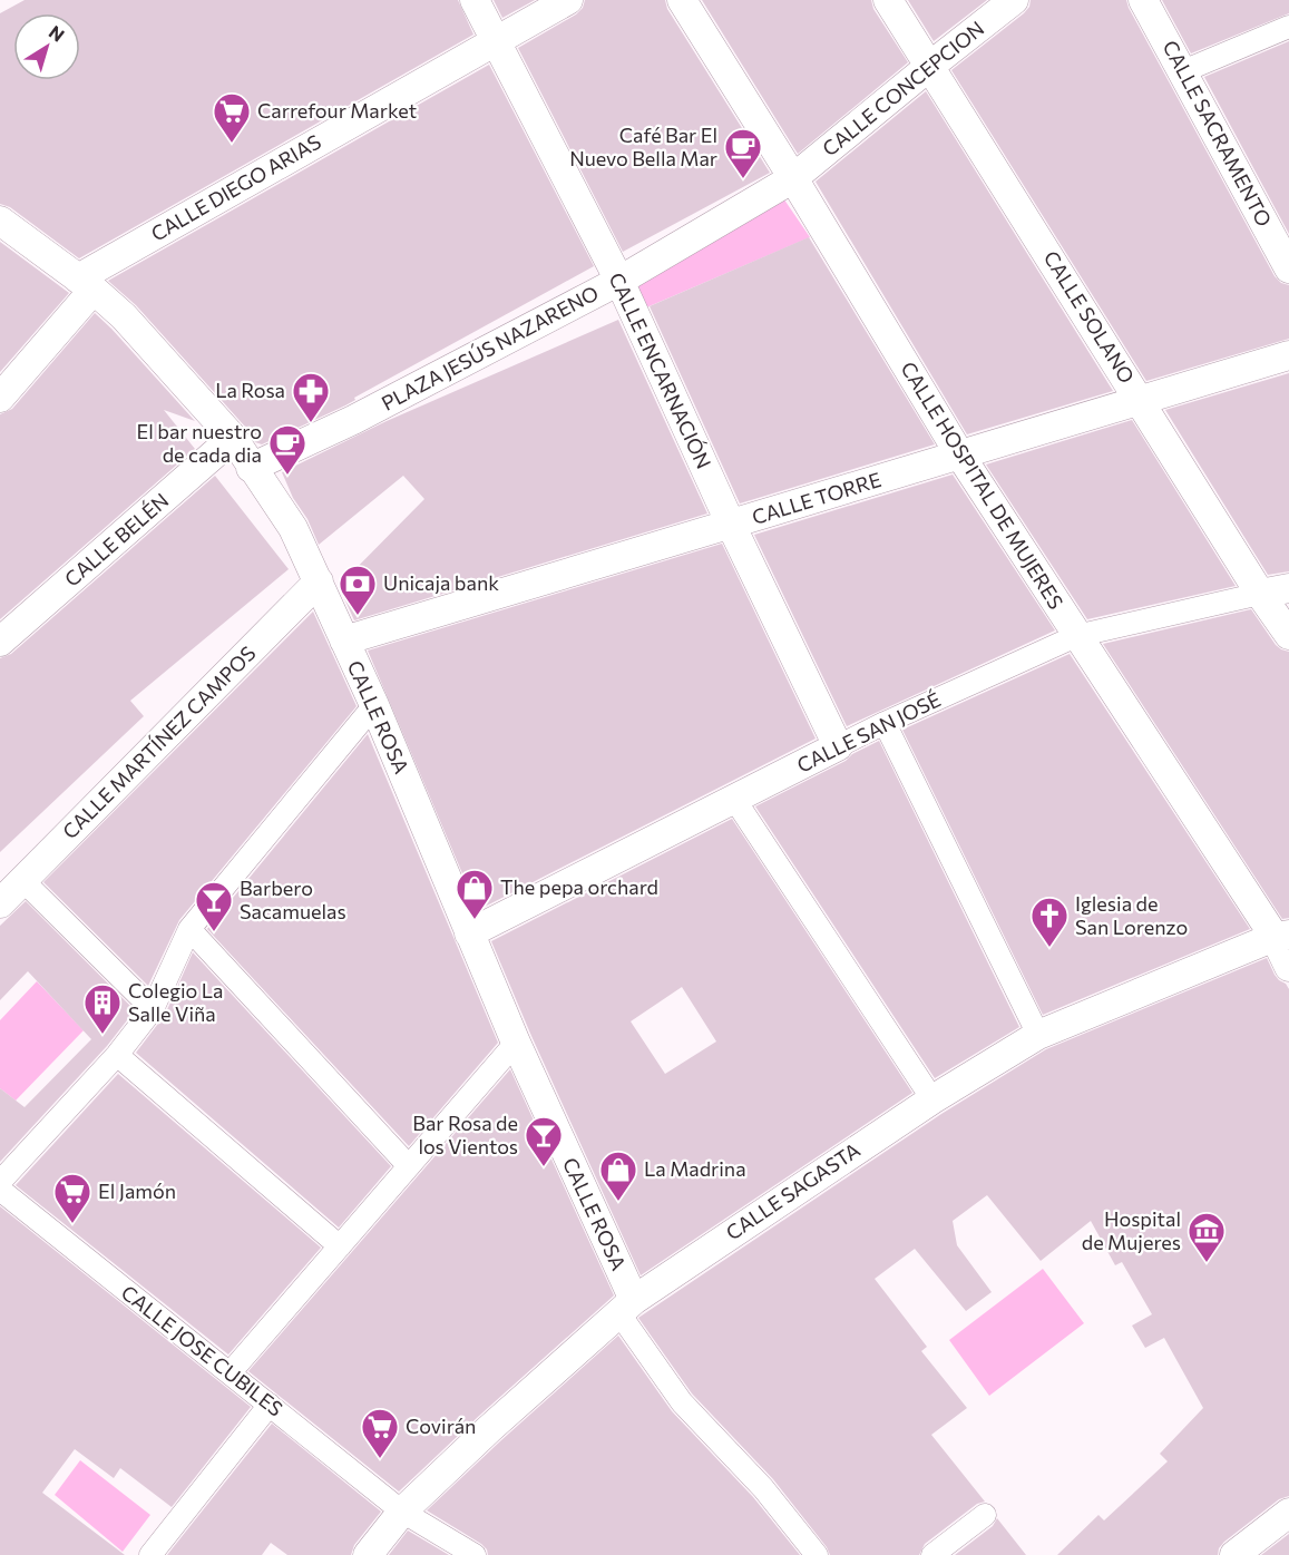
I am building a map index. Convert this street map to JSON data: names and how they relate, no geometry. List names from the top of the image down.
{
  "streets": {
    "street": [
      "CALLE CONCEPCION",
      "CALLE SACRAMENTO",
      "CALLE DIEGO ARIAS",
      "CALLE SOLANO",
      "PLAZA JESÚS NAZARENO",
      "CALLE ENCARNACIÓN",
      "CALLE HOSPITAL DE MUJERES",
      "CALLE TORRE",
      "CALLE BELÉN",
      "CALLE ROSA",
      "CALLE SAN JOSÉ",
      "CALLE MARTÍNEZ CAMPOS",
      "CALLE SAGASTA",
      "CALLE JOSE CUBILES"
    ]
  },
  "crossings": [
    ["CALLE CONCEPCION", "CALLE SOLANO"],
    ["CALLE CONCEPCION", "PLAZA JESÚS NAZARENO"],
    ["CALLE CONCEPCION", "CALLE HOSPITAL DE MUJERES"],
    ["CALLE DIEGO ARIAS", "CALLE ENCARNACIÓN"],
    ["CALLE DIEGO ARIAS", "CALLE ROSA"],
    ["CALLE SOLANO", "CALLE TORRE"],
    ["CALLE SOLANO", "CALLE SAN JOSÉ"],
    ["PLAZA JESÚS NAZARENO", "CALLE ENCARNACIÓN"],
    ["PLAZA JESÚS NAZARENO", "CALLE HOSPITAL DE MUJERES"],
    ["PLAZA JESÚS NAZARENO", "CALLE ROSA"],
    ["CALLE ENCARNACIÓN", "CALLE TORRE"],
    ["CALLE ENCARNACIÓN", "CALLE SAN JOSÉ"],
    ["CALLE HOSPITAL DE MUJERES", "CALLE TORRE"],
    ["CALLE HOSPITAL DE MUJERES", "CALLE SAN JOSÉ"],
    ["CALLE HOSPITAL DE MUJERES", "CALLE SAGASTA"],
    ["CALLE TORRE", "CALLE ROSA"],
    ["CALLE BELÉN", "CALLE ROSA"],
    ["CALLE ROSA", "CALLE SAN JOSÉ"],
    ["CALLE ROSA", "CALLE MARTÍNEZ CAMPOS"],
    ["CALLE ROSA", "CALLE SAGASTA"],
    ["CALLE SAGASTA", "CALLE JOSE CUBILES"]
  ],
  "places": {
    "supermarket": ["Carrefour Market", "El Jamón", "Covirán"],
    "cafe": ["Café Bar El Nuevo Bella Mar", "El bar nuestro de cada dia"],
    "pharmacy": ["La Rosa"],
    "bank": ["Unicaja bank"],
    "shop": ["The pepa orchard", "La Madrina"],
    "bar": ["Barbero Sacamuelas", "Bar Rosa de los Vientos"],
    "church": ["Iglesia de San Lorenzo"],
    "building": ["Colegio La Salle Viña"],
    "museum": ["Hospital de Mujeres"]
  },
  "north": "top right"
}
